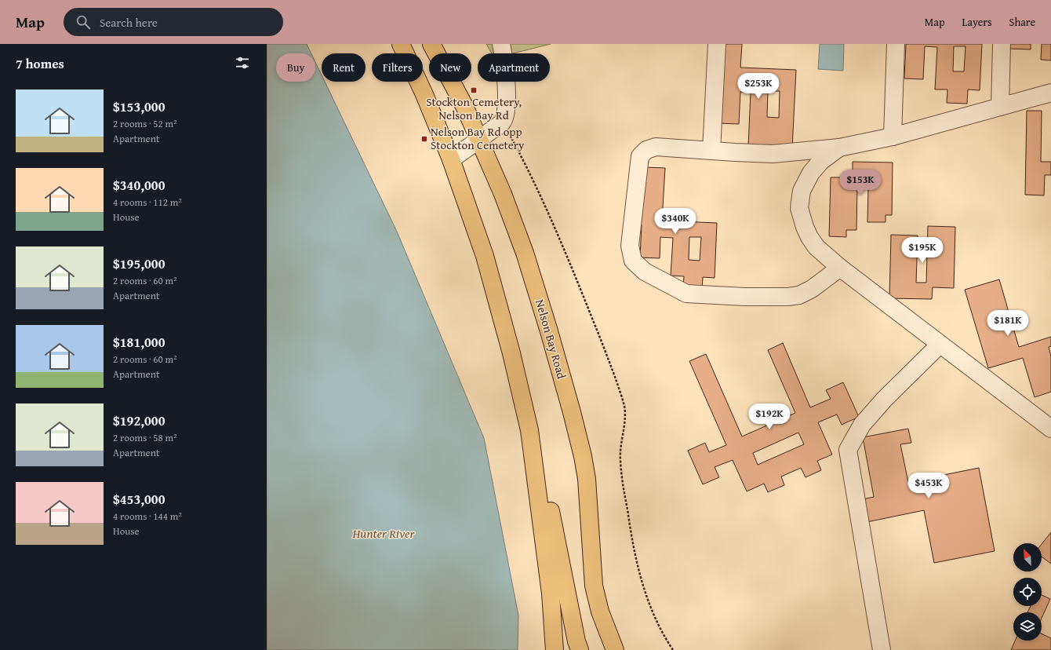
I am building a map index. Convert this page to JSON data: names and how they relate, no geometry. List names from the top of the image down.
{
  "streets": {
    "main road": ["Nelson Bay Road"]
  },
  "water": ["Hunter River"],
  "places": {
    "transit": ["Stockton Cemetery, Nelson Bay Rd", "Nelson Bay Rd opp Stockton Cemetery"]
  },
  "north": "top left",
  "page": {
    "header": "Map",
    "search": "Search here",
    "nav": ["Map", "Layers", "Share"],
    "heading": "7 homes",
    "chip": [
      "Buy",
      "Rent",
      "Filters",
      "New",
      "Apartment"
    ],
    "price": [
      "$253K",
      "$153K",
      "$340K",
      "$195K",
      "$181K",
      "$192K",
      "$453K"
    ],
    "list": [
      {
        "name": "$153,000",
        "note": "2 rooms · 52 m² · Apartment"
      },
      {
        "name": "$340,000",
        "note": "4 rooms · 112 m² · House"
      },
      {
        "name": "$195,000",
        "note": "2 rooms · 60 m² · Apartment"
      },
      {
        "name": "$181,000",
        "note": "2 rooms · 60 m² · Apartment"
      },
      {
        "name": "$192,000",
        "note": "2 rooms · 58 m² · Apartment"
      },
      {
        "name": "$453,000",
        "note": "4 rooms · 144 m² · House"
      }
    ]
  }
}
